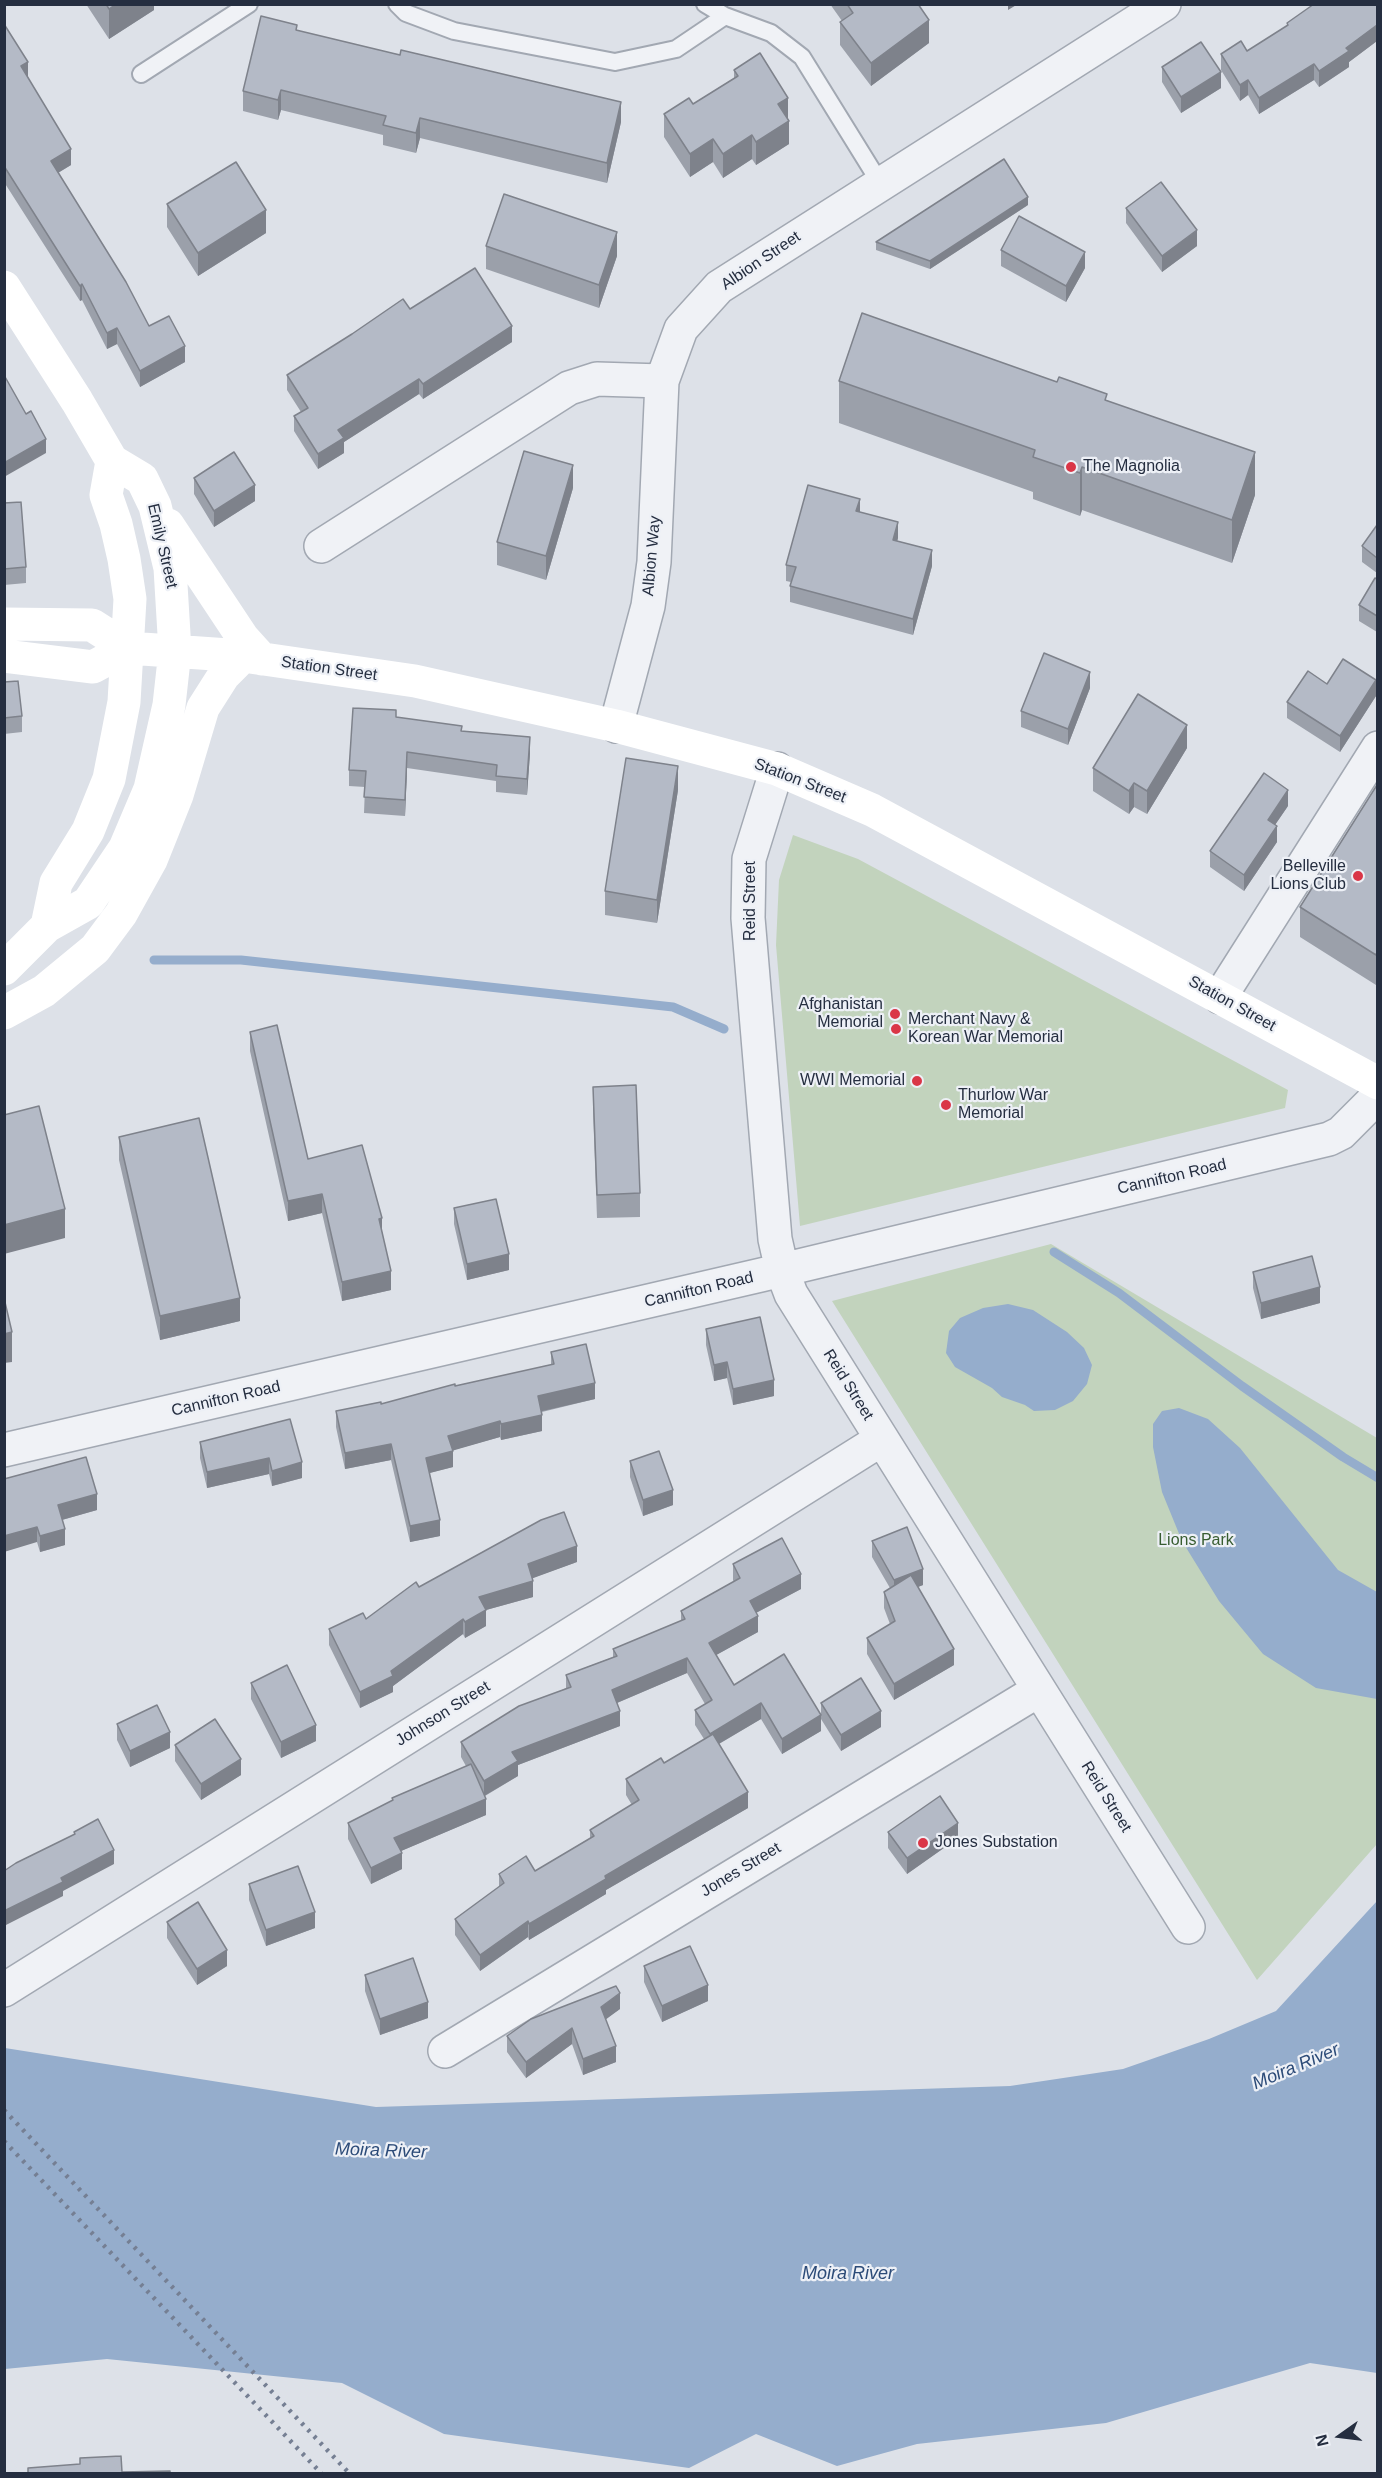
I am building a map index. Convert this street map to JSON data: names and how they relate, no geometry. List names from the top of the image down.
{
  "streets": {
    "main road": ["Emily Street", "Station Street"],
    "street": [
      "Albion Street",
      "Albion Way",
      "Reid Street",
      "Cannifton Road",
      "Johnson Street",
      "Jones Street"
    ]
  },
  "crossings": [
    ["Albion Street", "Albion Way"],
    ["Emily Street", "Station Street"],
    ["Albion Way", "Station Street"],
    ["Station Street", "Reid Street"],
    ["Reid Street", "Cannifton Road"],
    ["Reid Street", "Johnson Street"],
    ["Reid Street", "Jones Street"]
  ],
  "water": ["Moira River"],
  "parks": ["Lions Park"],
  "places": [
    "The Magnolia",
    "Belleville Lions Club",
    "Afghanistan Memorial",
    "Merchant Navy & Korean War Memorial",
    "WWI Memorial",
    "Thurlow War Memorial",
    "Jones Substation"
  ],
  "north": "left"
}
